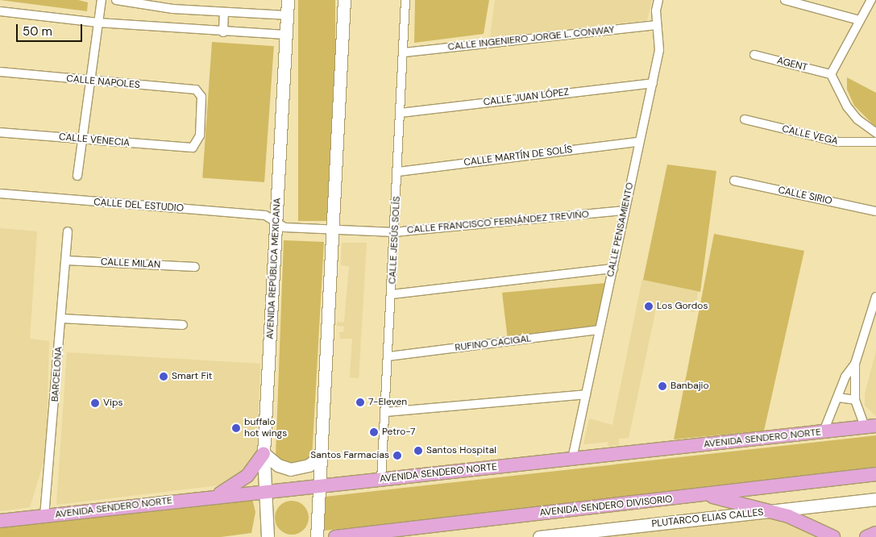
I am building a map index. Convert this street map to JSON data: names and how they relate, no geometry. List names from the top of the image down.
{
  "streets": {
    "main road": [
      "AVENIDA REPÚBLICA MEXICANA",
      "AVENIDA SENDERO NORTE",
      "AVENIDA SENDERO DIVISORIO",
      "PLUTARCO ELIAS CALLES"
    ],
    "street": [
      "CALLE INGENIERO JORGE L. CONWAY",
      "AGENT",
      "CALLE NAPOLES",
      "CALLE JUAN LÓPEZ",
      "CALLE VEGA",
      "CALLE VENECIA",
      "CALLE MARTÍN DE SOLÍS",
      "CALLE SIRIO",
      "CALLE DEL ESTUDIO",
      "CALLE FRANCISCO FERNÁNDEZ TREVIÑO",
      "CALLE PENSAMIENTO",
      "CALLE JESÚS SOLÍS",
      "CALLE MILAN",
      "RUFINO CACIGAL",
      "BARCELONA"
    ]
  },
  "crossings": [
    ["CALLE INGENIERO JORGE L. CONWAY", "CALLE PENSAMIENTO"],
    ["CALLE INGENIERO JORGE L. CONWAY", "CALLE JESÚS SOLÍS"],
    ["CALLE NAPOLES", "CALLE VENECIA"],
    ["CALLE JUAN LÓPEZ", "CALLE PENSAMIENTO"],
    ["CALLE JUAN LÓPEZ", "CALLE JESÚS SOLÍS"],
    ["CALLE MARTÍN DE SOLÍS", "CALLE PENSAMIENTO"],
    ["CALLE MARTÍN DE SOLÍS", "CALLE JESÚS SOLÍS"],
    ["CALLE DEL ESTUDIO", "CALLE FRANCISCO FERNÁNDEZ TREVIÑO"],
    ["CALLE DEL ESTUDIO", "AVENIDA REPÚBLICA MEXICANA"],
    ["CALLE FRANCISCO FERNÁNDEZ TREVIÑO", "CALLE PENSAMIENTO"],
    ["CALLE FRANCISCO FERNÁNDEZ TREVIÑO", "CALLE JESÚS SOLÍS"],
    ["CALLE FRANCISCO FERNÁNDEZ TREVIÑO", "AVENIDA REPÚBLICA MEXICANA"],
    ["CALLE PENSAMIENTO", "RUFINO CACIGAL"],
    ["CALLE PENSAMIENTO", "AVENIDA SENDERO NORTE"],
    ["CALLE JESÚS SOLÍS", "RUFINO CACIGAL"],
    ["CALLE JESÚS SOLÍS", "AVENIDA SENDERO NORTE"],
    ["CALLE MILAN", "BARCELONA"],
    ["AVENIDA REPÚBLICA MEXICANA", "AVENIDA SENDERO NORTE"],
    ["BARCELONA", "AVENIDA SENDERO NORTE"]
  ],
  "places": [
    "Los Gordos",
    "Smart Fit",
    "Banbajio",
    "7-Eleven",
    "Vips",
    "buffalo hot wings",
    "Petro-7",
    "Santos Hospital",
    "Santos Farmacias"
  ],
  "scale_bar": "50 m"
}
